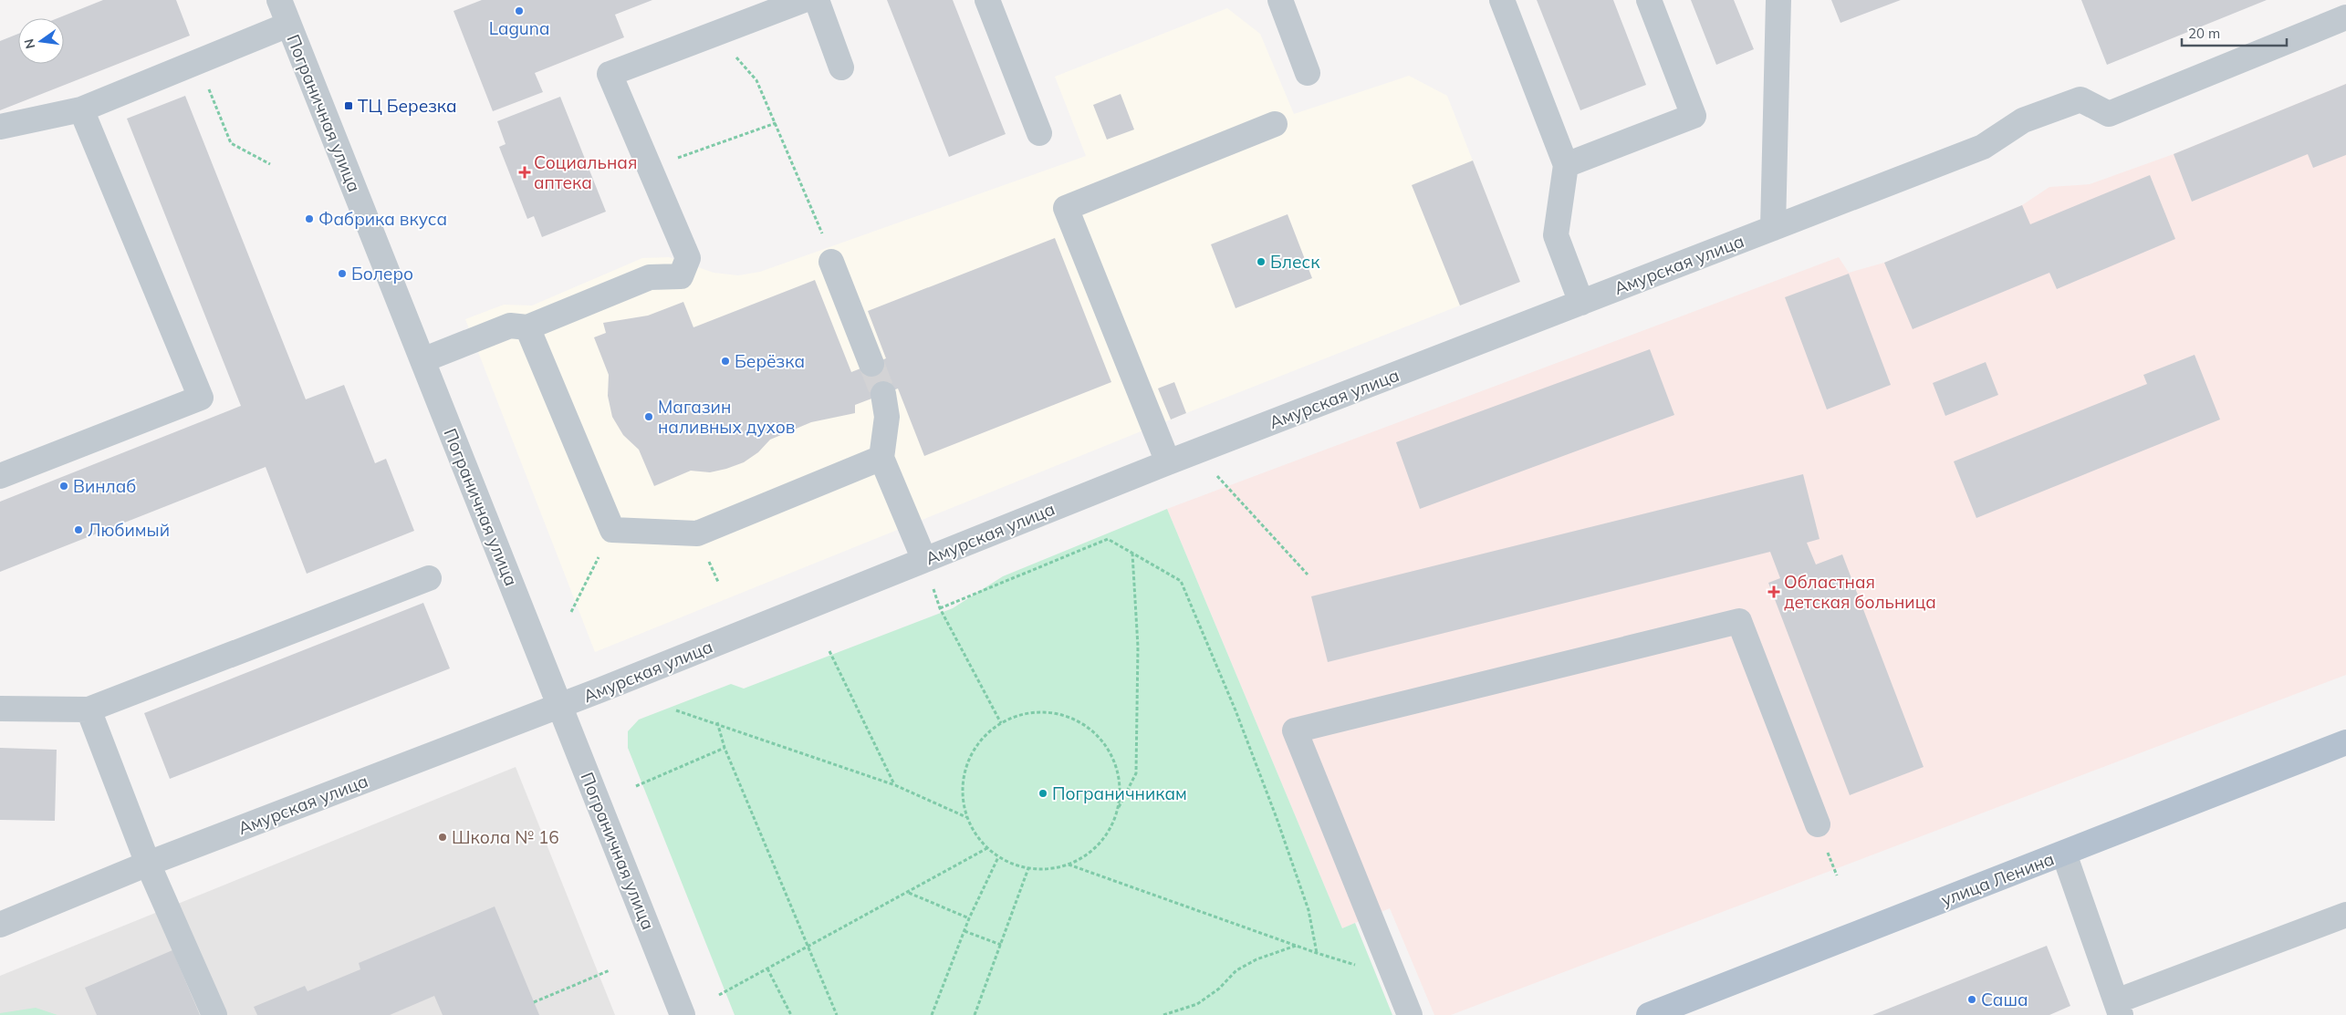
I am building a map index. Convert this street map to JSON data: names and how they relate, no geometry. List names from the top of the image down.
{
  "streets": {
    "main road": ["улица Ленина"],
    "street": ["Пограничная улица", "Амурская улица"]
  },
  "crossings": [
    ["Пограничная улица", "Амурская улица"]
  ],
  "places": {
    "other": [
      "Laguna",
      "Фабрика вкуса",
      "Блеск",
      "Болеро",
      "Берёзка",
      "Магазин наливных духов",
      "Винлаб",
      "Любимый",
      "Пограничникам",
      "Школа № 16",
      "Саша"
    ],
    "transit": ["ТЦ Березка"],
    "health": ["Социальная аптека", "Областная детская больница"]
  },
  "scale_bar": "20 m",
  "north": "left"
}
